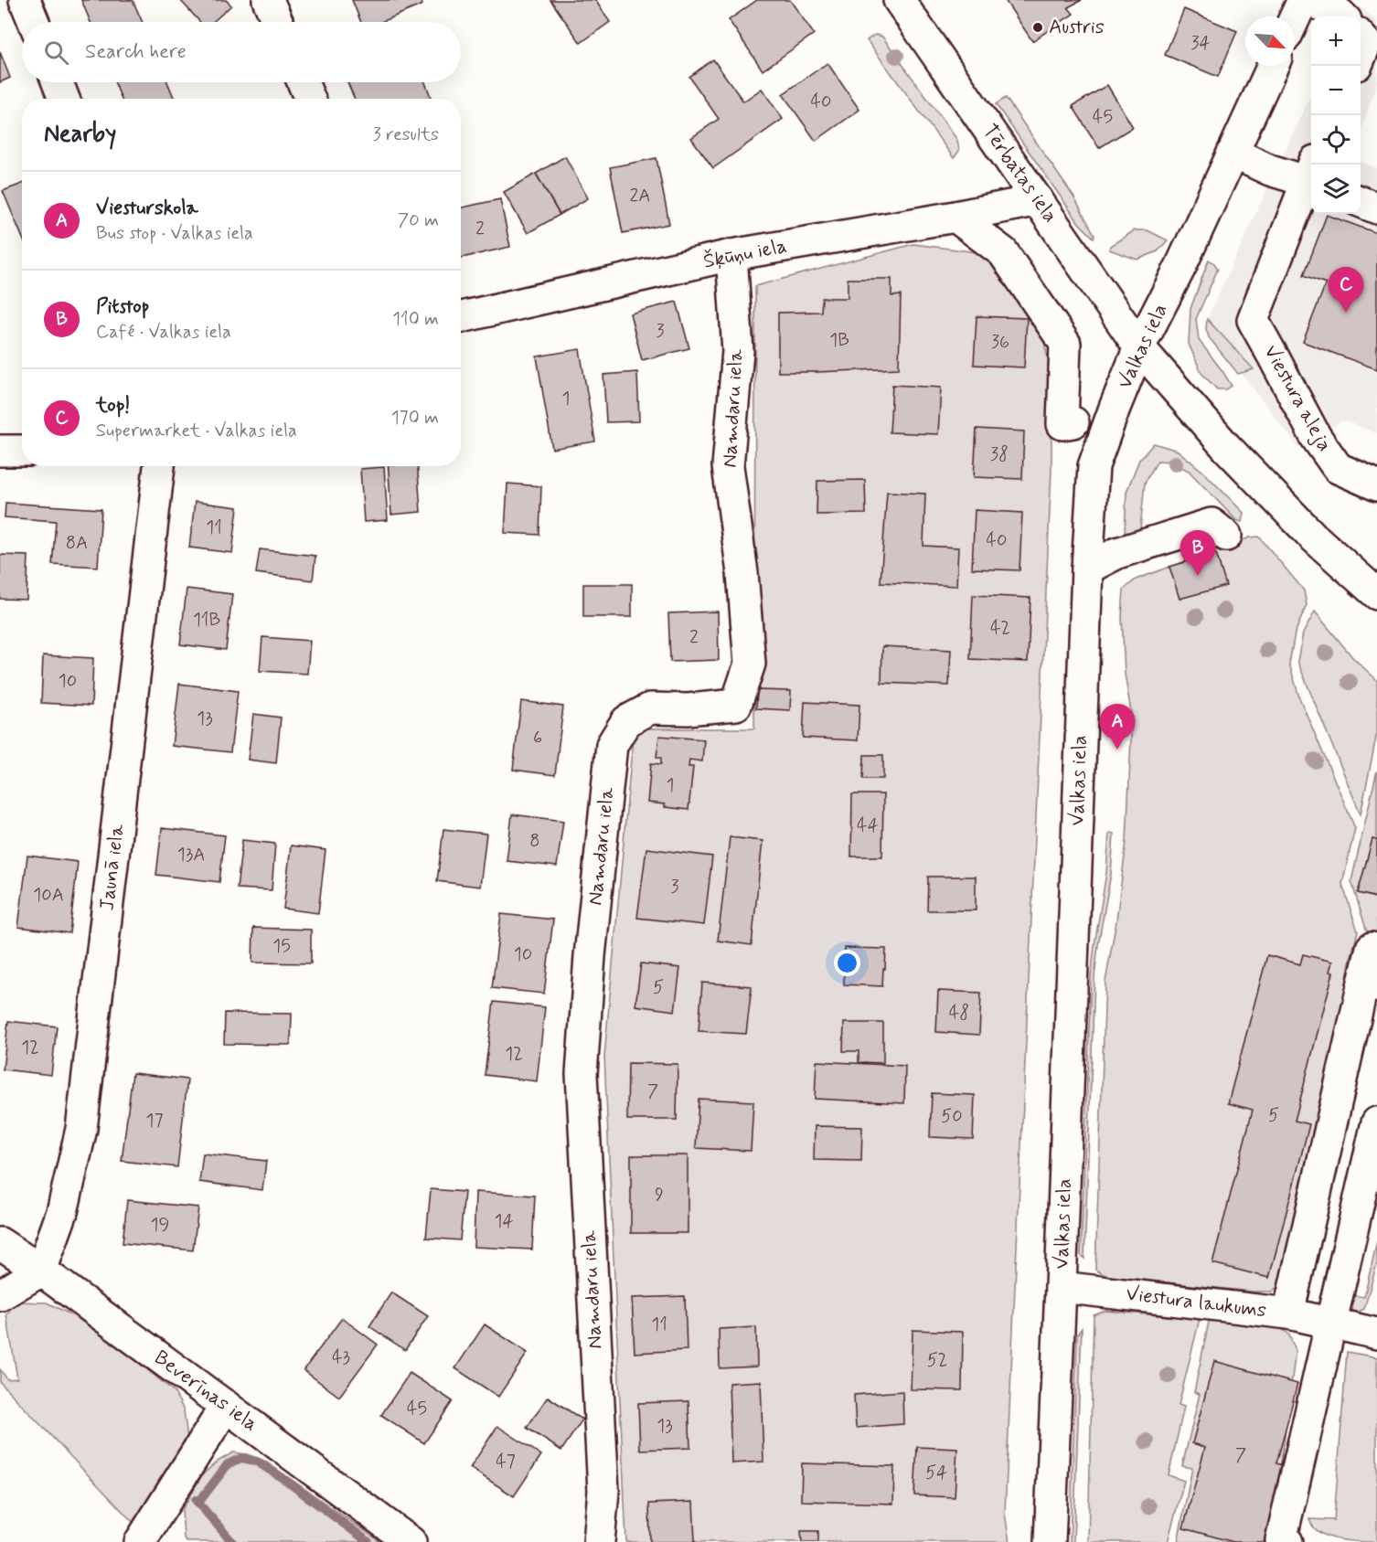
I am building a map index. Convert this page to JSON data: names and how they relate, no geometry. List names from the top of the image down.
{
  "streets": {
    "street": [
      "Tērbatas iela",
      "Šķūņu iela",
      "Valkas iela",
      "Viestura aleja",
      "Namdaru iela",
      "Jaunā iela",
      "Viestura laukums",
      "Beverīnas iela"
    ]
  },
  "crossings": [
    ["Tērbatas iela", "Šķūņu iela"],
    ["Tērbatas iela", "Valkas iela"],
    ["Šķūņu iela", "Namdaru iela"],
    ["Valkas iela", "Viestura laukums"],
    ["Jaunā iela", "Beverīnas iela"]
  ],
  "places": ["Austris"],
  "house_numbers": [
    "34",
    "40",
    "45",
    "2A",
    "2",
    "3",
    "1B",
    "36",
    "1",
    "38",
    "11",
    "40",
    "8A",
    "11B",
    "42",
    "2",
    "10",
    "13",
    "6",
    "1",
    "44",
    "8",
    "13A",
    "3",
    "10A",
    "15",
    "10",
    "5",
    "48",
    "12",
    "12",
    "7",
    "5",
    "50",
    "17",
    "9",
    "14",
    "19",
    "11",
    "43",
    "52",
    "45",
    "13",
    "7",
    "47",
    "54"
  ],
  "north": "bottom right",
  "page": {
    "map_buttons": ["+", "−"],
    "search": "Search here",
    "heading": ["Nearby", "3 results"],
    "list": [
      {
        "mark": "A",
        "name": "Viesturskola",
        "note": "Bus stop · Valkas iela",
        "value": "70 m"
      },
      {
        "mark": "B",
        "name": "Pitstop",
        "note": "Café · Valkas iela",
        "value": "110 m"
      },
      {
        "mark": "C",
        "name": "top!",
        "note": "Supermarket · Valkas iela",
        "value": "170 m"
      }
    ],
    "pins": ["C", "B", "A"]
  }
}
